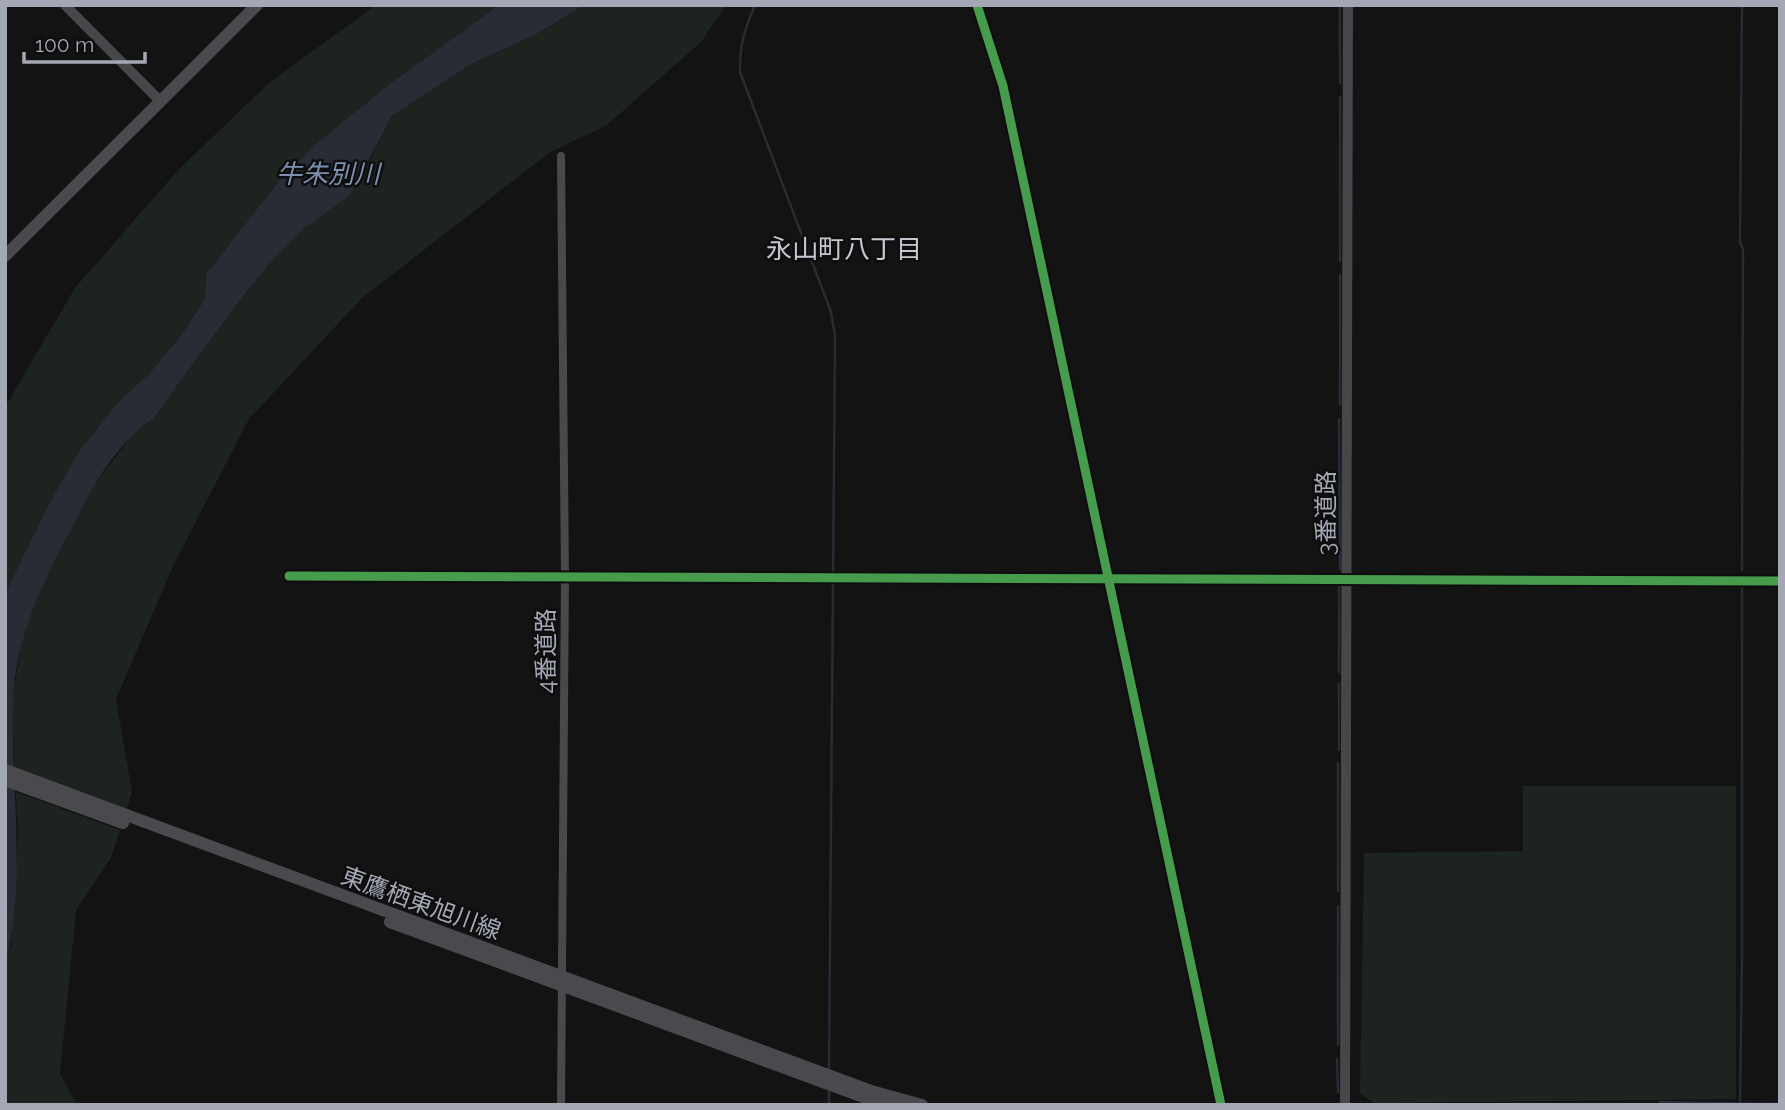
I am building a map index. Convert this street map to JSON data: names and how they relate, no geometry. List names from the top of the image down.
{
  "streets": {
    "main road": ["東鷹栖東旭川線"],
    "street": ["3番道路", "4番道路"]
  },
  "crossings": [
    ["4番道路", "東鷹栖東旭川線"]
  ],
  "districts": ["永山町八丁目"],
  "water": ["牛朱別川"],
  "scale_bar": "100 m"
}
